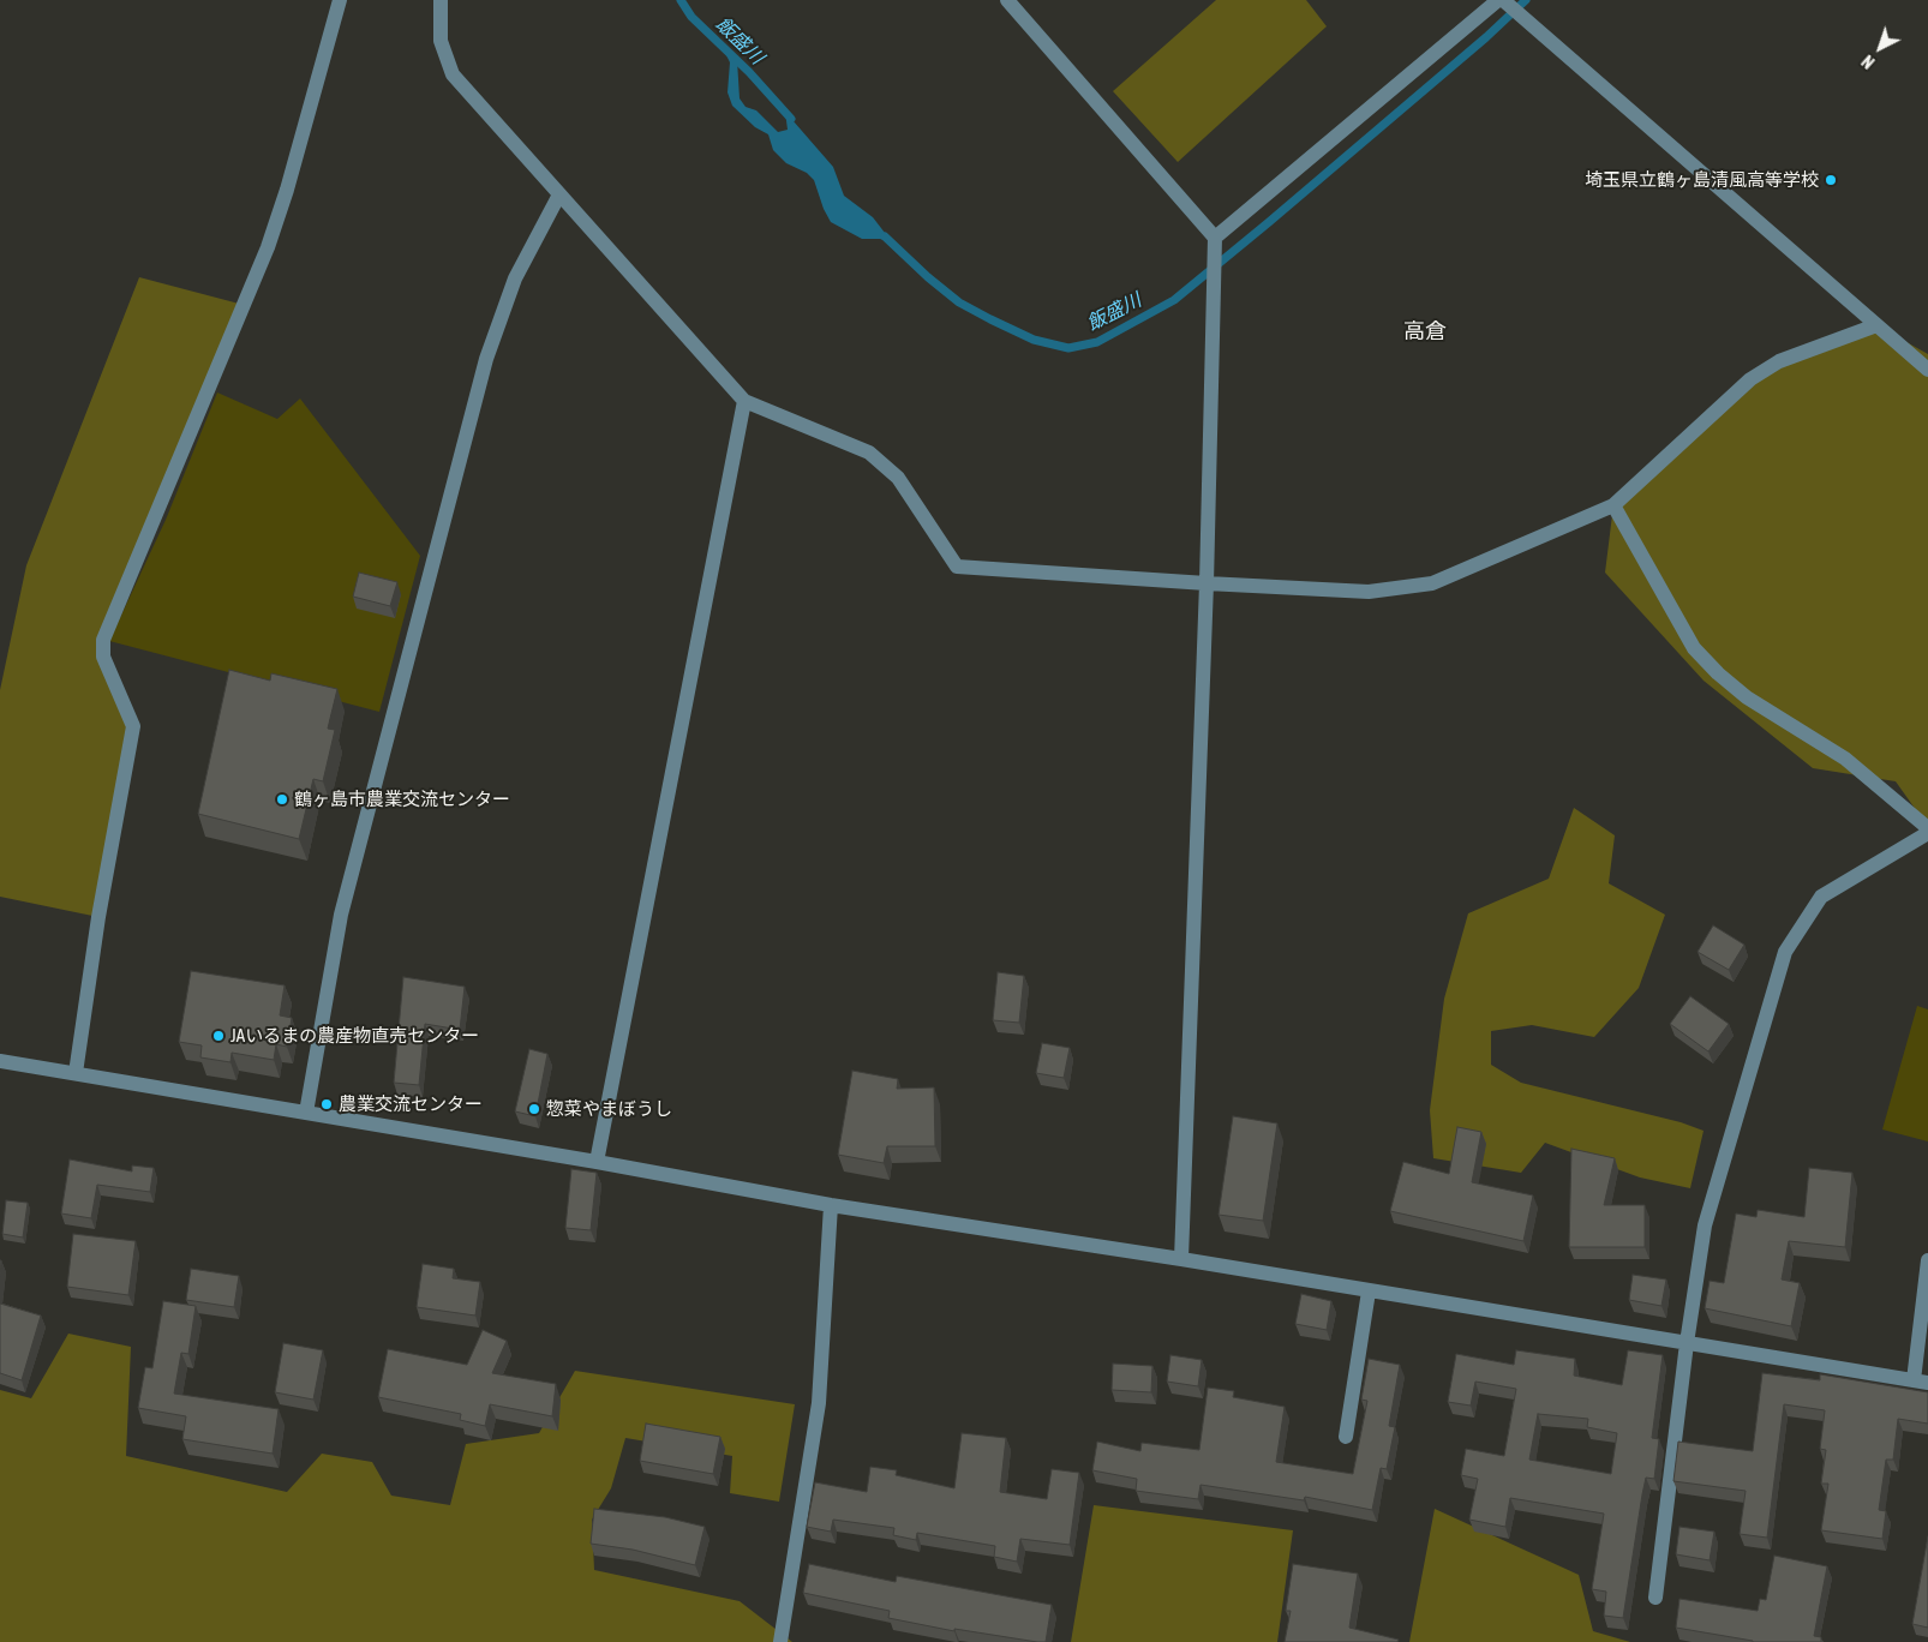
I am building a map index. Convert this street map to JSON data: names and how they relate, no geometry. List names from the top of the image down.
{
  "districts": ["高倉"],
  "water": ["飯盛川"],
  "places": [
    "埼玉県立鶴ヶ島清風高等学校",
    "鶴ヶ島市農業交流センター",
    "JAいるまの農産物直売センター",
    "農業交流センター",
    "惣菜やまぼうし"
  ],
  "north": "bottom left"
}
